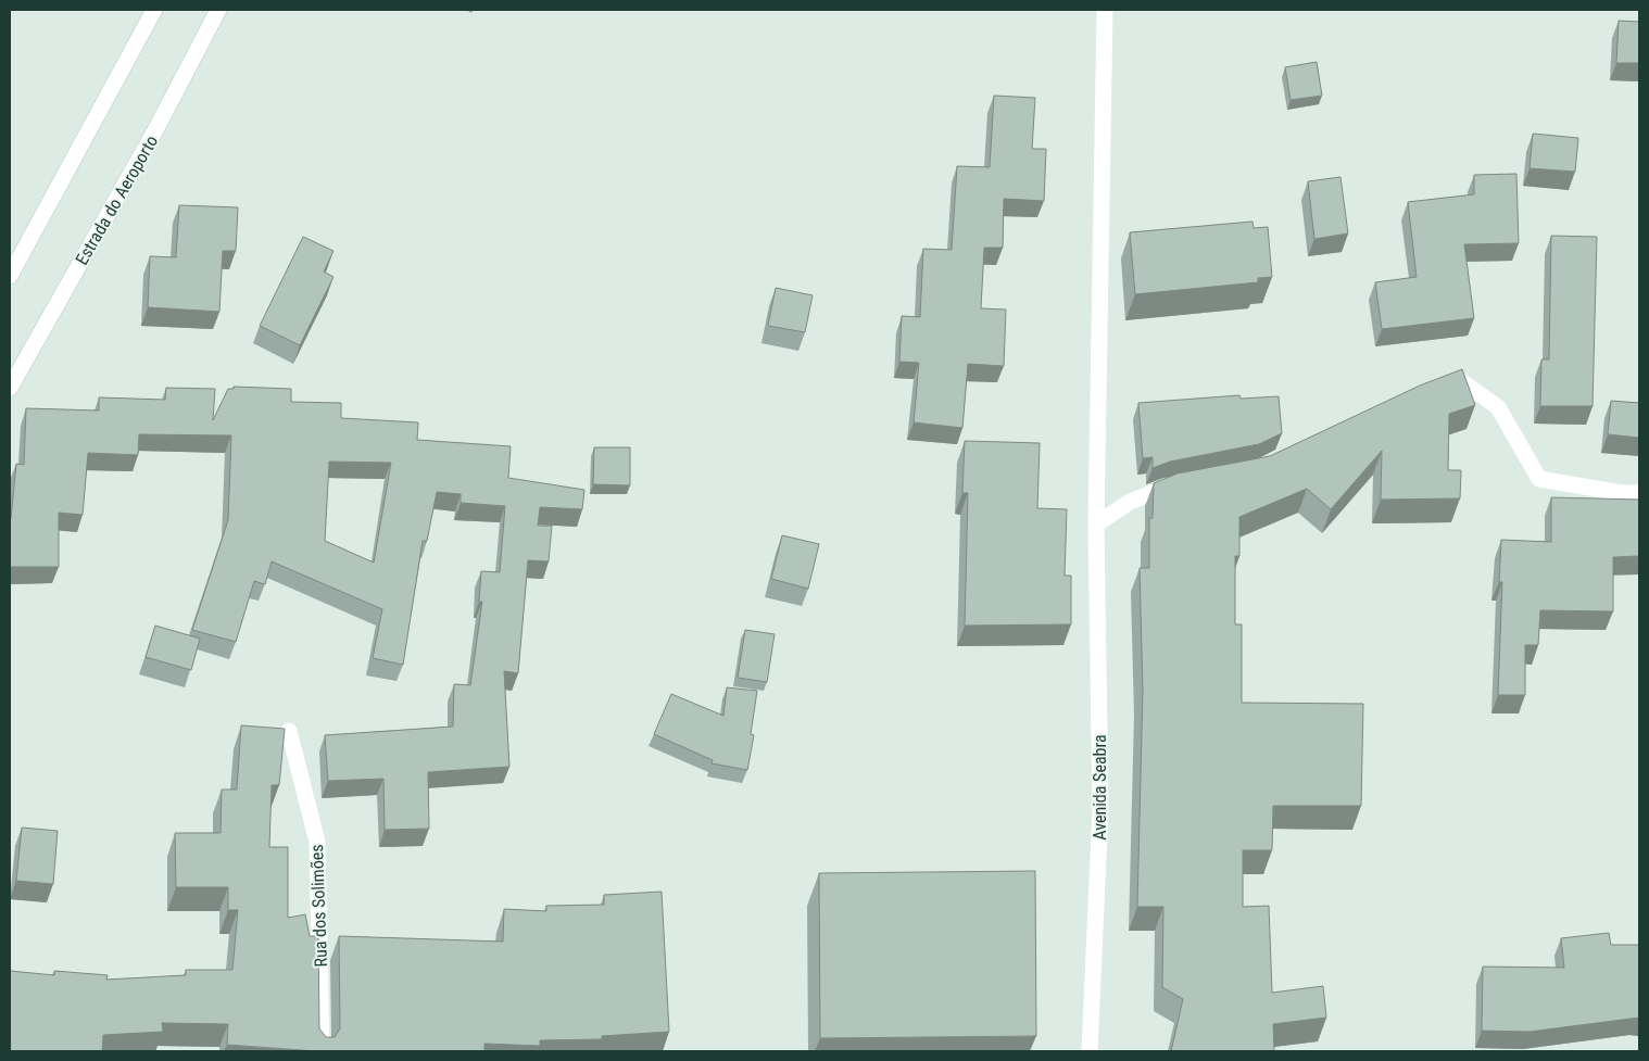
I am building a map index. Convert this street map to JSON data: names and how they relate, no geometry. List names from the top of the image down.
{
  "streets": {
    "street": ["Estrada do Aeroporto", "Avenida Seabra", "Rua dos Solimões"]
  }
}
